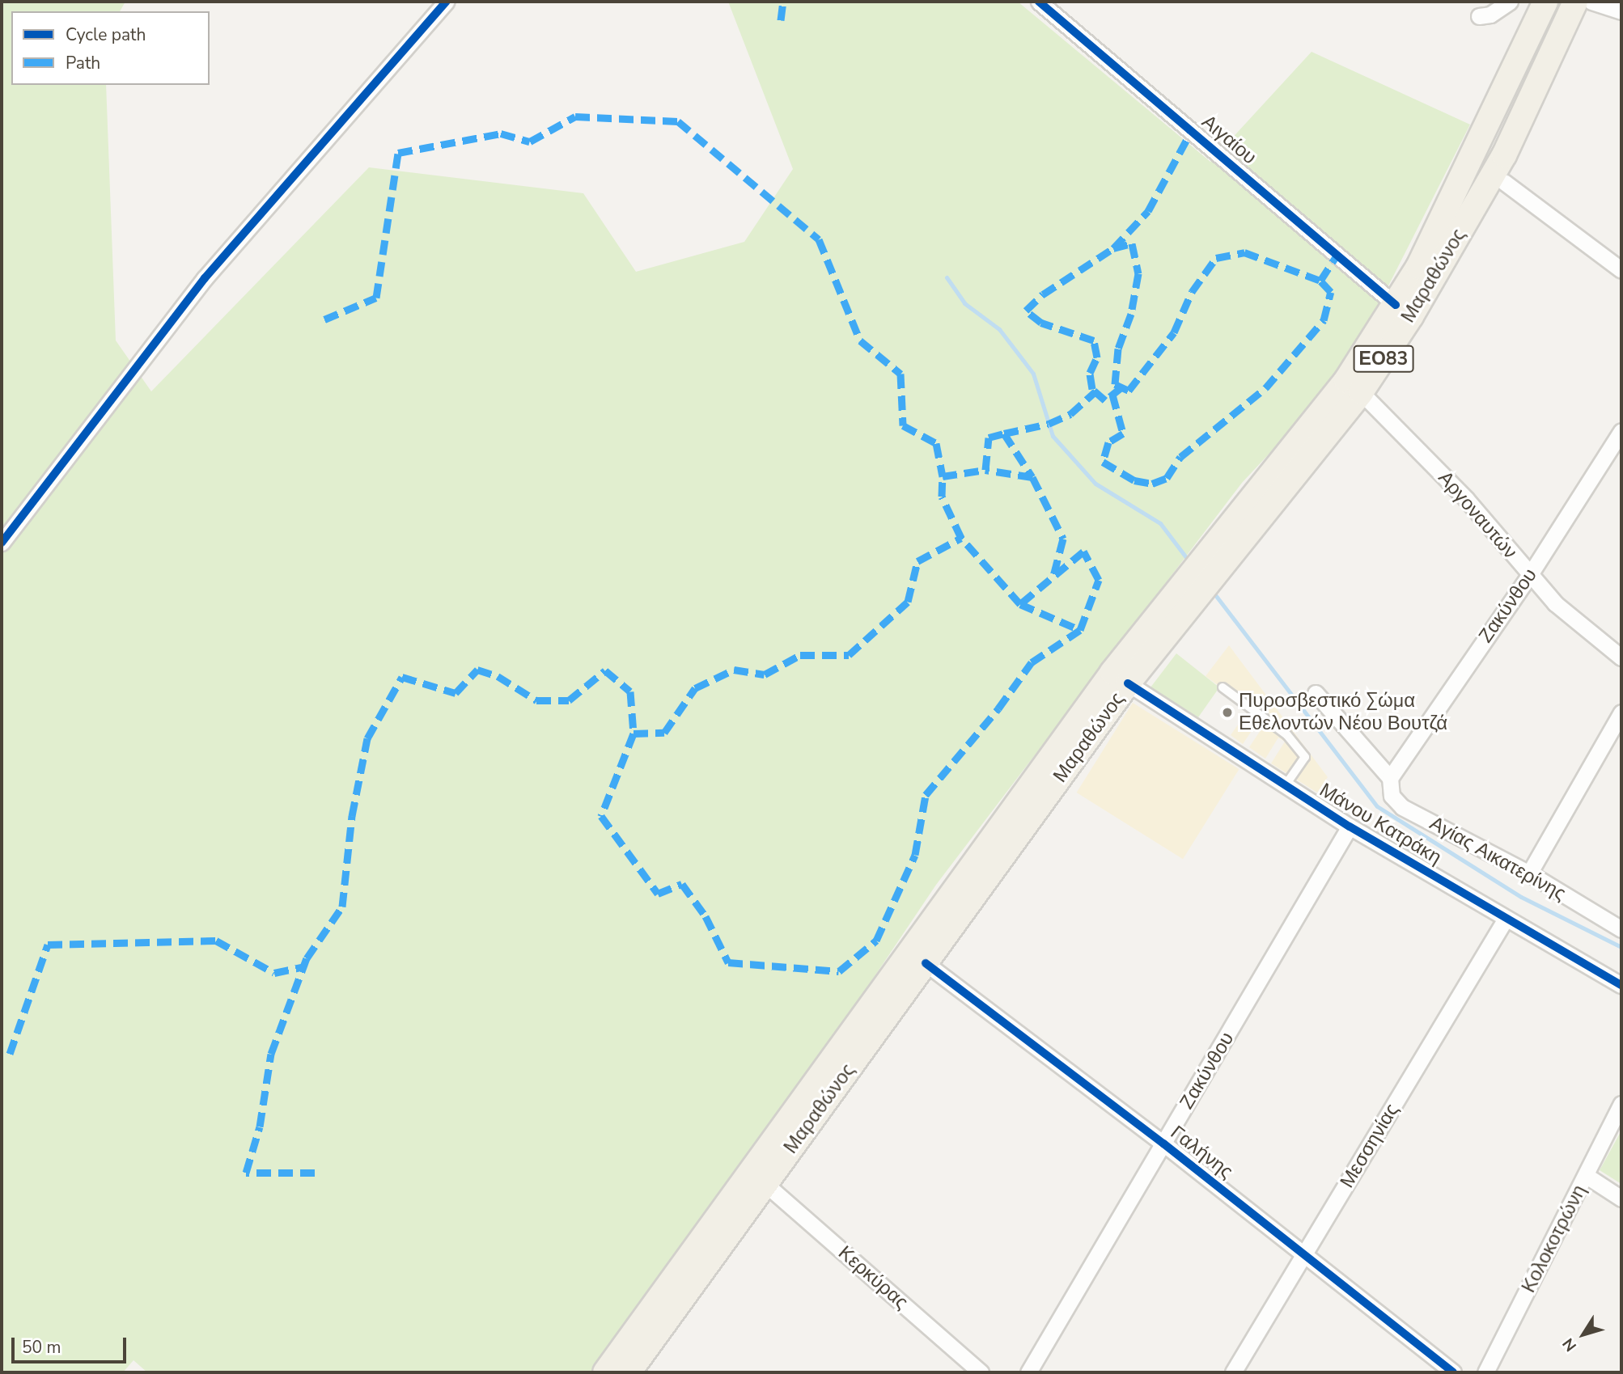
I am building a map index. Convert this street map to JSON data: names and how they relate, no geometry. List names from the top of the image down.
{
  "streets": {
    "main road": ["Μαραθώνος", "ΕΟ83"],
    "street": [
      "Αιγαίου",
      "Αργοναυτών",
      "Ζακύνθου",
      "Μάνου Κατράκη",
      "Αγίας Αικατερίνης",
      "Μεσσηνίας",
      "Γαλήνης",
      "Κολοκοτρώνη",
      "Κερκύρας"
    ]
  },
  "crossings": [
    ["Αιγαίου", "Μαραθώνος"],
    ["Μαραθώνος", "Αργοναυτών"],
    ["Μαραθώνος", "Μάνου Κατράκη"],
    ["Μαραθώνος", "Γαλήνης"],
    ["Μαραθώνος", "Κερκύρας"],
    ["Αργοναυτών", "Ζακύνθου"],
    ["Ζακύνθου", "Μάνου Κατράκη"],
    ["Ζακύνθου", "Αγίας Αικατερίνης"],
    ["Ζακύνθου", "Γαλήνης"],
    ["Μάνου Κατράκη", "Μεσσηνίας"],
    ["Μεσσηνίας", "Γαλήνης"]
  ],
  "places": ["Πυροσβεστικό Σώμα Εθελοντών Νέου Βουτζά"],
  "legend": ["Cycle path", "Path"],
  "scale_bar": "50 m",
  "north": "bottom left"
}
